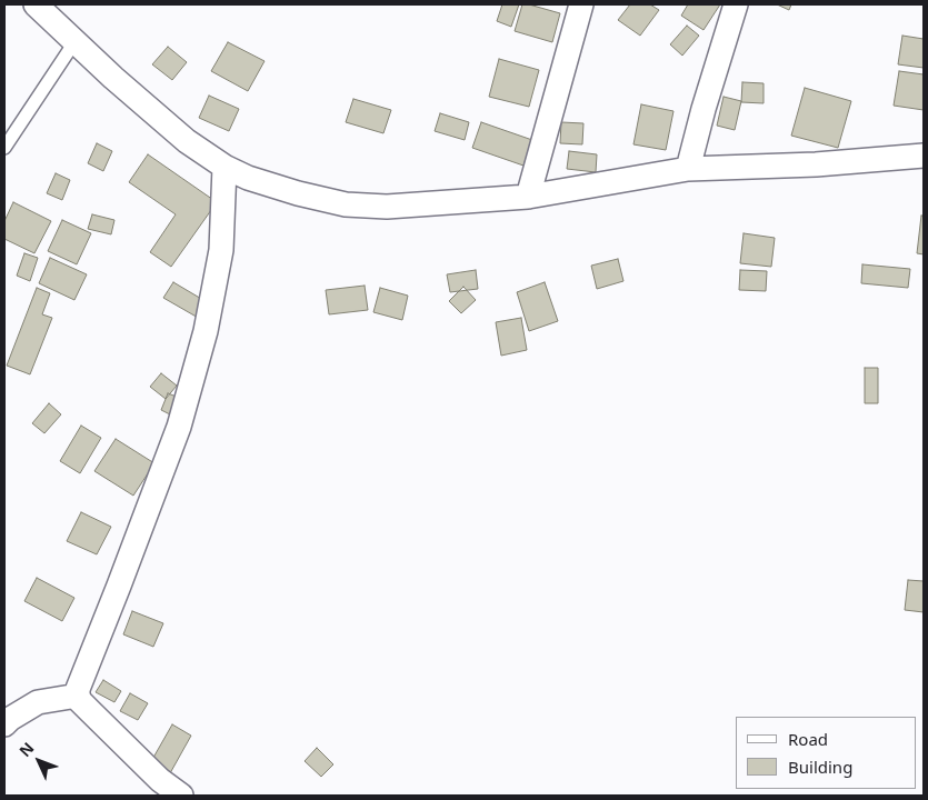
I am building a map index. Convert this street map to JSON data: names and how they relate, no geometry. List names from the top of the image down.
{
  "legend": ["Road", "Building"],
  "north": "top left"
}
